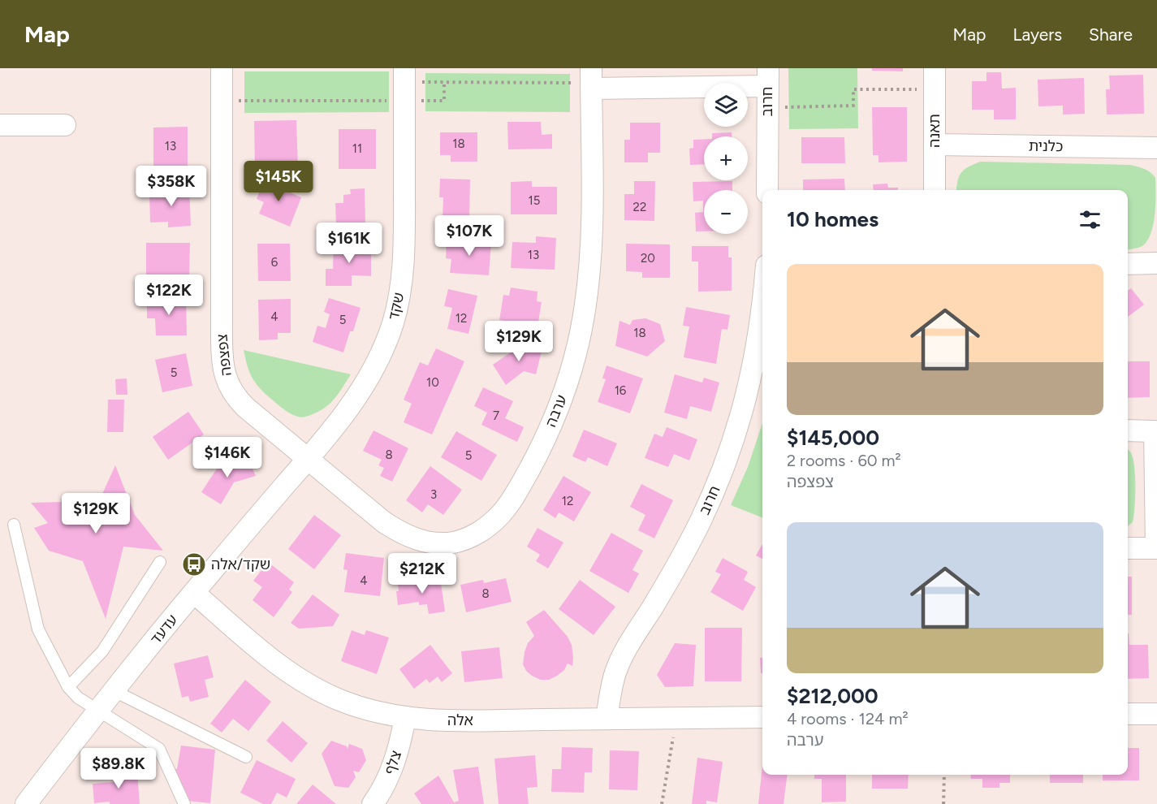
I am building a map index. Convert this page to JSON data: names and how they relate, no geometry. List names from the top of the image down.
{
  "streets": {
    "street": [
      "חרוב",
      "תאנה",
      "כלנית",
      "שקד",
      "צפצפה",
      "ערבה",
      "עדעד",
      "אלה",
      "צלף"
    ]
  },
  "crossings": [
    ["חרוב", "אלה"],
    ["תאנה", "כלנית"],
    ["שקד", "צפצפה"],
    ["שקד", "ערבה"],
    ["שקד", "עדעד"],
    ["צפצפה", "ערבה"],
    ["צפצפה", "עדעד"],
    ["ערבה", "עדעד"],
    ["עדעד", "אלה"],
    ["אלה", "צלף"]
  ],
  "places": {
    "bus stop": ["שקד/אלה"]
  },
  "house_numbers": [
    "18",
    "13",
    "11",
    "15",
    "22",
    "13",
    "20",
    "6",
    "4",
    "12",
    "5",
    "18",
    "5",
    "10",
    "16",
    "7",
    "8",
    "5",
    "3",
    "12",
    "4",
    "8"
  ],
  "page": {
    "header": "Map",
    "nav": ["Map", "Layers", "Share"],
    "map_buttons": ["+", "−"],
    "price": [
      "$145K",
      "$358K",
      "$107K",
      "$161K",
      "$122K",
      "$129K",
      "$146K",
      "$129K",
      "$212K",
      "$89.8K"
    ],
    "heading": "10 homes",
    "list": [
      {
        "name": "$145,000",
        "note": "2 rooms · 60 m² · צפצפה"
      },
      {
        "name": "$212,000",
        "note": "4 rooms · 124 m² · ערבה"
      }
    ]
  }
}
